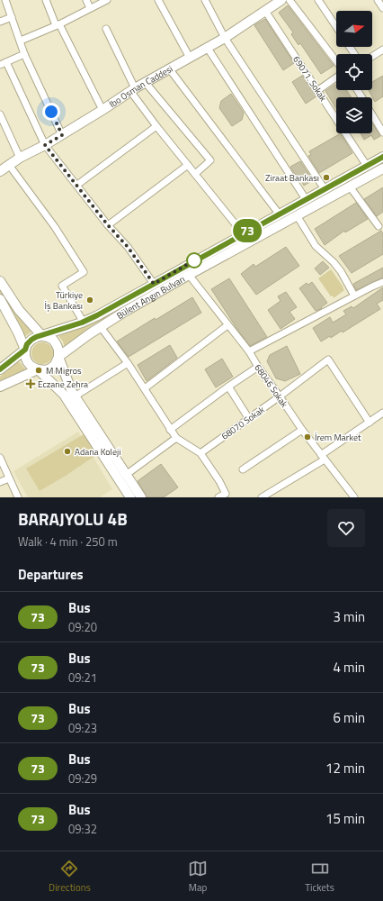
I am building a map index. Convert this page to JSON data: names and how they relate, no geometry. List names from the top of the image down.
{
  "streets": {
    "main road": ["İbo Osman Caddesi", "Bülent Angın Bulvarı"],
    "street": ["69071. Sokak", "68046 Sokak", "68070 Sokak"]
  },
  "crossings": [
    ["69071. Sokak", "İbo Osman Caddesi"],
    ["69071. Sokak", "Bülent Angın Bulvarı"],
    ["Bülent Angın Bulvarı", "68046 Sokak"],
    ["68046 Sokak", "68070 Sokak"]
  ],
  "places": {
    "other": [
      "Ziraat Bankası",
      "Türkiye İş Bankası",
      "M Migros",
      "İrem Market",
      "Adana Koleji"
    ],
    "health": ["Eczane Zehra"]
  },
  "lines": ["bus line 73"],
  "north": "right",
  "page": {
    "on_map": "73",
    "heading": [
      ["BARAJYOLU 4B", "Walk · 4 min · 250 m"],
      "Departures"
    ],
    "list": [
      {
        "mark": "73",
        "name": "Bus",
        "note": "09:20",
        "value": "3 min"
      },
      {
        "mark": "73",
        "name": "Bus",
        "note": "09:21",
        "value": "4 min"
      },
      {
        "mark": "73",
        "name": "Bus",
        "note": "09:23",
        "value": "6 min"
      },
      {
        "mark": "73",
        "name": "Bus",
        "note": "09:29",
        "value": "12 min"
      },
      {
        "mark": "73",
        "name": "Bus",
        "note": "09:32",
        "value": "15 min"
      }
    ],
    "tabs": ["Directions", "Map", "Tickets"]
  }
}
